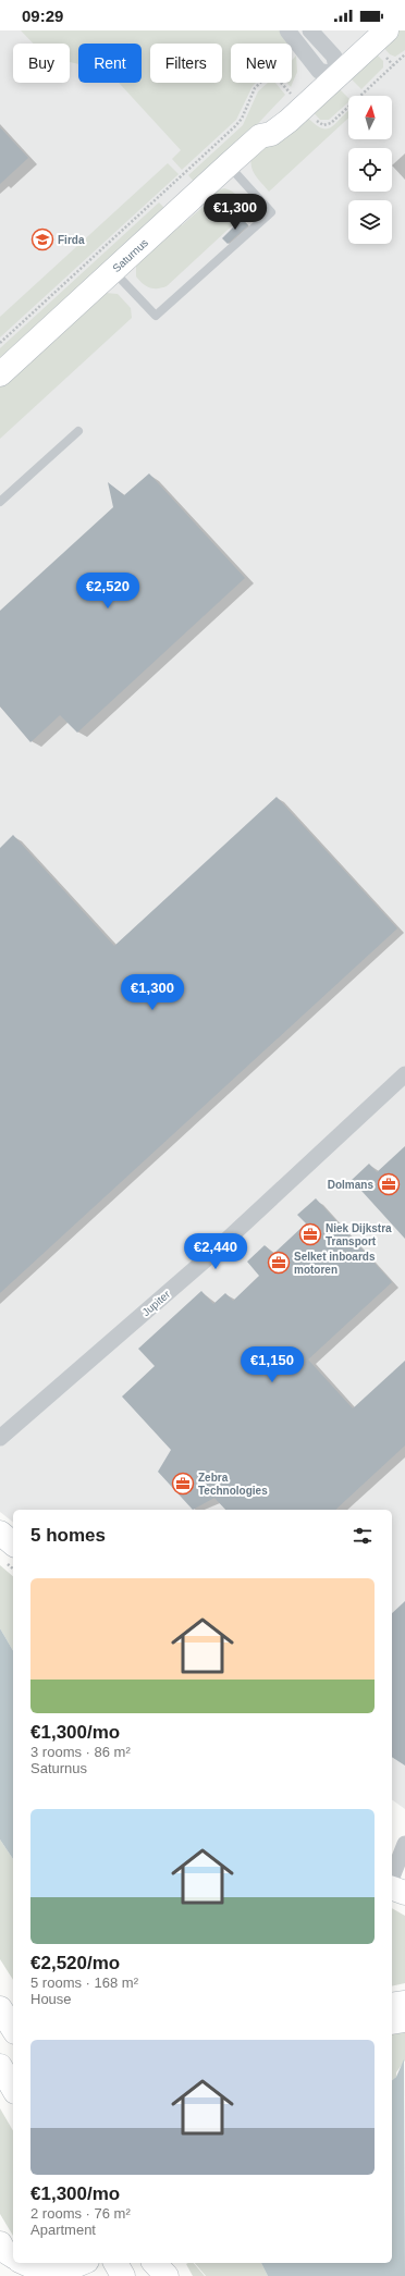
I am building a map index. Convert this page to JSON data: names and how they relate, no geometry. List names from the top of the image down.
{
  "streets": {
    "main road": ["Saturnus"],
    "street": ["Jupiter"]
  },
  "places": {
    "school or university": ["Firda"],
    "office": [
      "Dolmans",
      "Niek Dijkstra Transport",
      "Selket inboards motoren",
      "Zebra Technologies"
    ]
  },
  "north": "top",
  "page": {
    "status": "09:29",
    "chip": [
      "Buy",
      "Rent",
      "Filters",
      "New"
    ],
    "price": [
      "€1,300",
      "€2,520",
      "€1,300",
      "€2,440",
      "€1,150"
    ],
    "heading": "5 homes",
    "list": [
      {
        "name": "€1,300/mo",
        "note": "3 rooms · 86 m² · Saturnus"
      },
      {
        "name": "€2,520/mo",
        "note": "5 rooms · 168 m² · House"
      },
      {
        "name": "€1,300/mo",
        "note": "2 rooms · 76 m² · Apartment"
      }
    ]
  }
}
